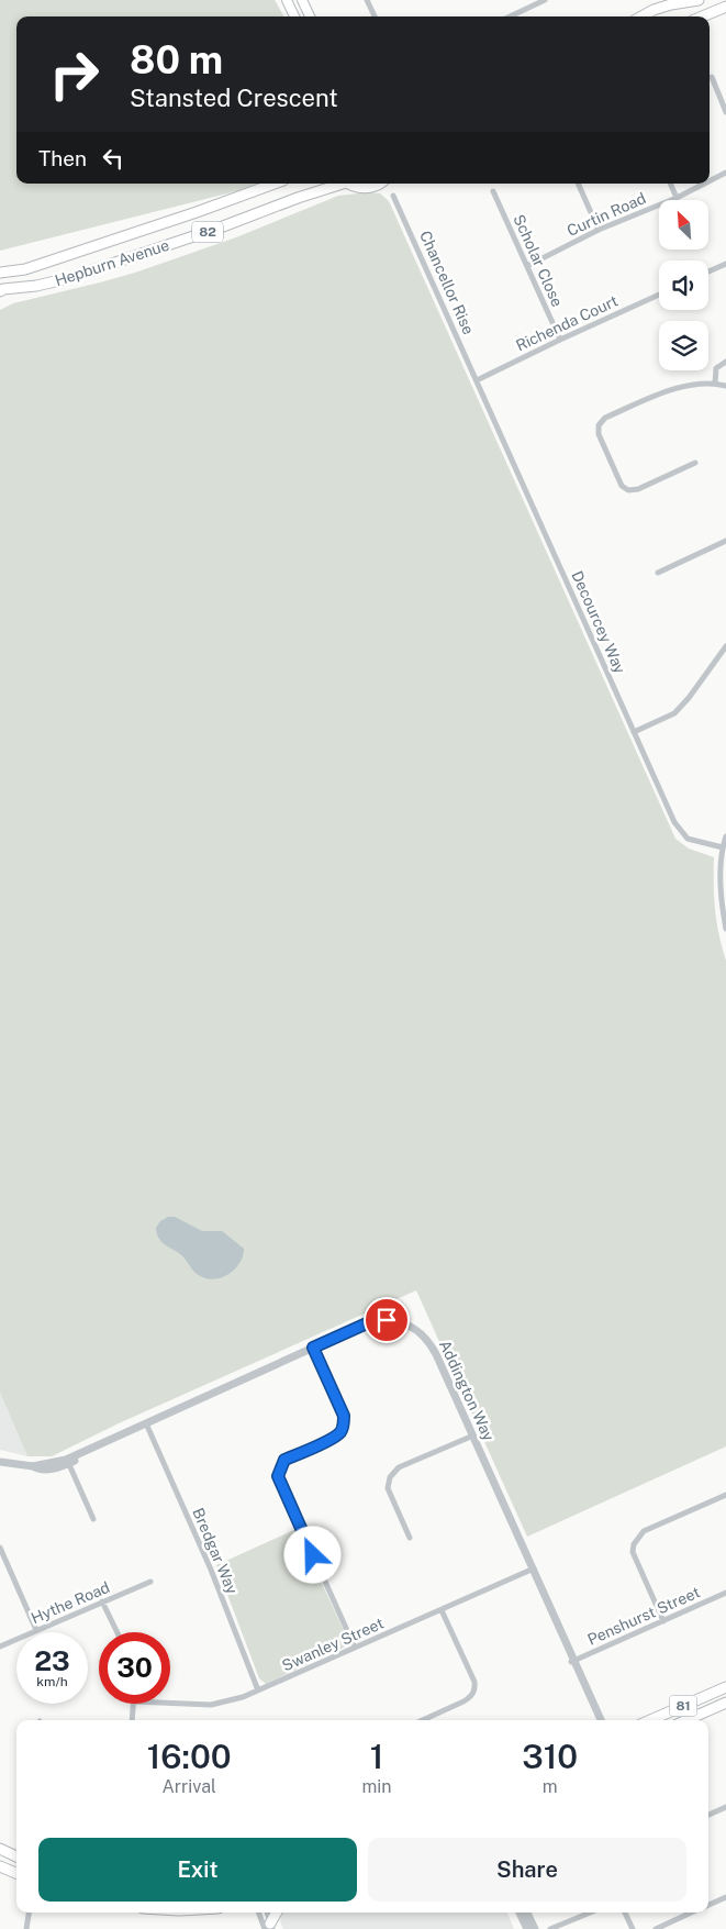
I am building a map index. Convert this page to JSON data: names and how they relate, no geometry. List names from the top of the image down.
{
  "streets": {
    "main road": ["82", "Hepburn Avenue", "81"],
    "street": [
      "Curtin Road",
      "Scholar Close",
      "Chancellor Rise",
      "Richenda Court",
      "Decourcey Way",
      "Addington Way",
      "Bredgar Way",
      "Hythe Road",
      "Penshurst Street",
      "Swanley Street"
    ]
  },
  "crossings": [
    ["Curtin Road", "Scholar Close"],
    ["Scholar Close", "Richenda Court"],
    ["Chancellor Rise", "Richenda Court"],
    ["Chancellor Rise", "Decourcey Way"],
    ["Richenda Court", "Decourcey Way"],
    ["Addington Way", "Bredgar Way"],
    ["Addington Way", "Penshurst Street"],
    ["Addington Way", "Swanley Street"],
    ["Bredgar Way", "Swanley Street"]
  ],
  "north": "top left",
  "page": {
    "turn": ["80 m", "Stansted Crescent"],
    "then": "Then",
    "speed": "23 km/h",
    "limit": "30",
    "eta": [
      "16:00",
      "Arrival",
      "1",
      "min",
      "310",
      "m"
    ],
    "buttons": ["Exit", "Share"]
  }
}
